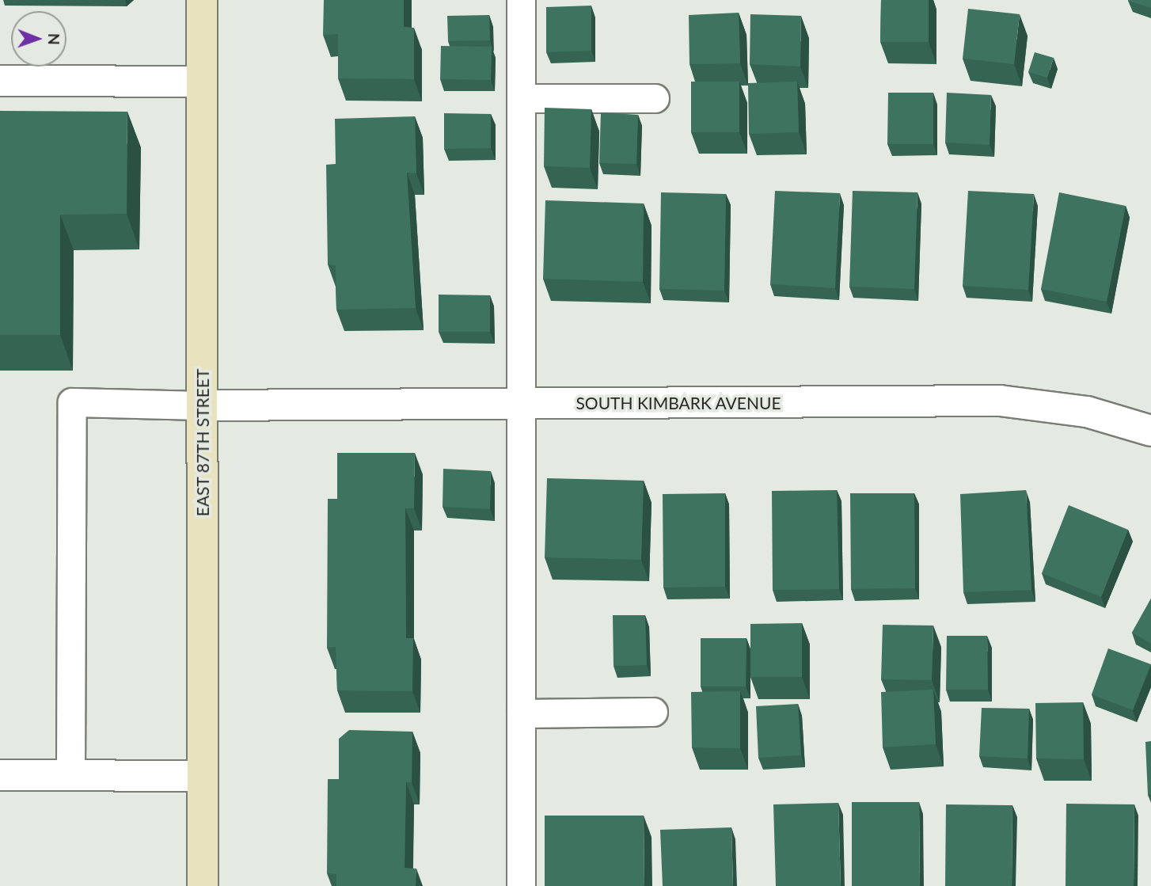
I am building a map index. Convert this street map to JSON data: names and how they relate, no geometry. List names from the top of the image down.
{
  "streets": {
    "main road": ["EAST 87TH STREET"],
    "street": ["SOUTH KIMBARK AVENUE"]
  },
  "crossings": [
    ["SOUTH KIMBARK AVENUE", "EAST 87TH STREET"]
  ],
  "north": "right"
}
